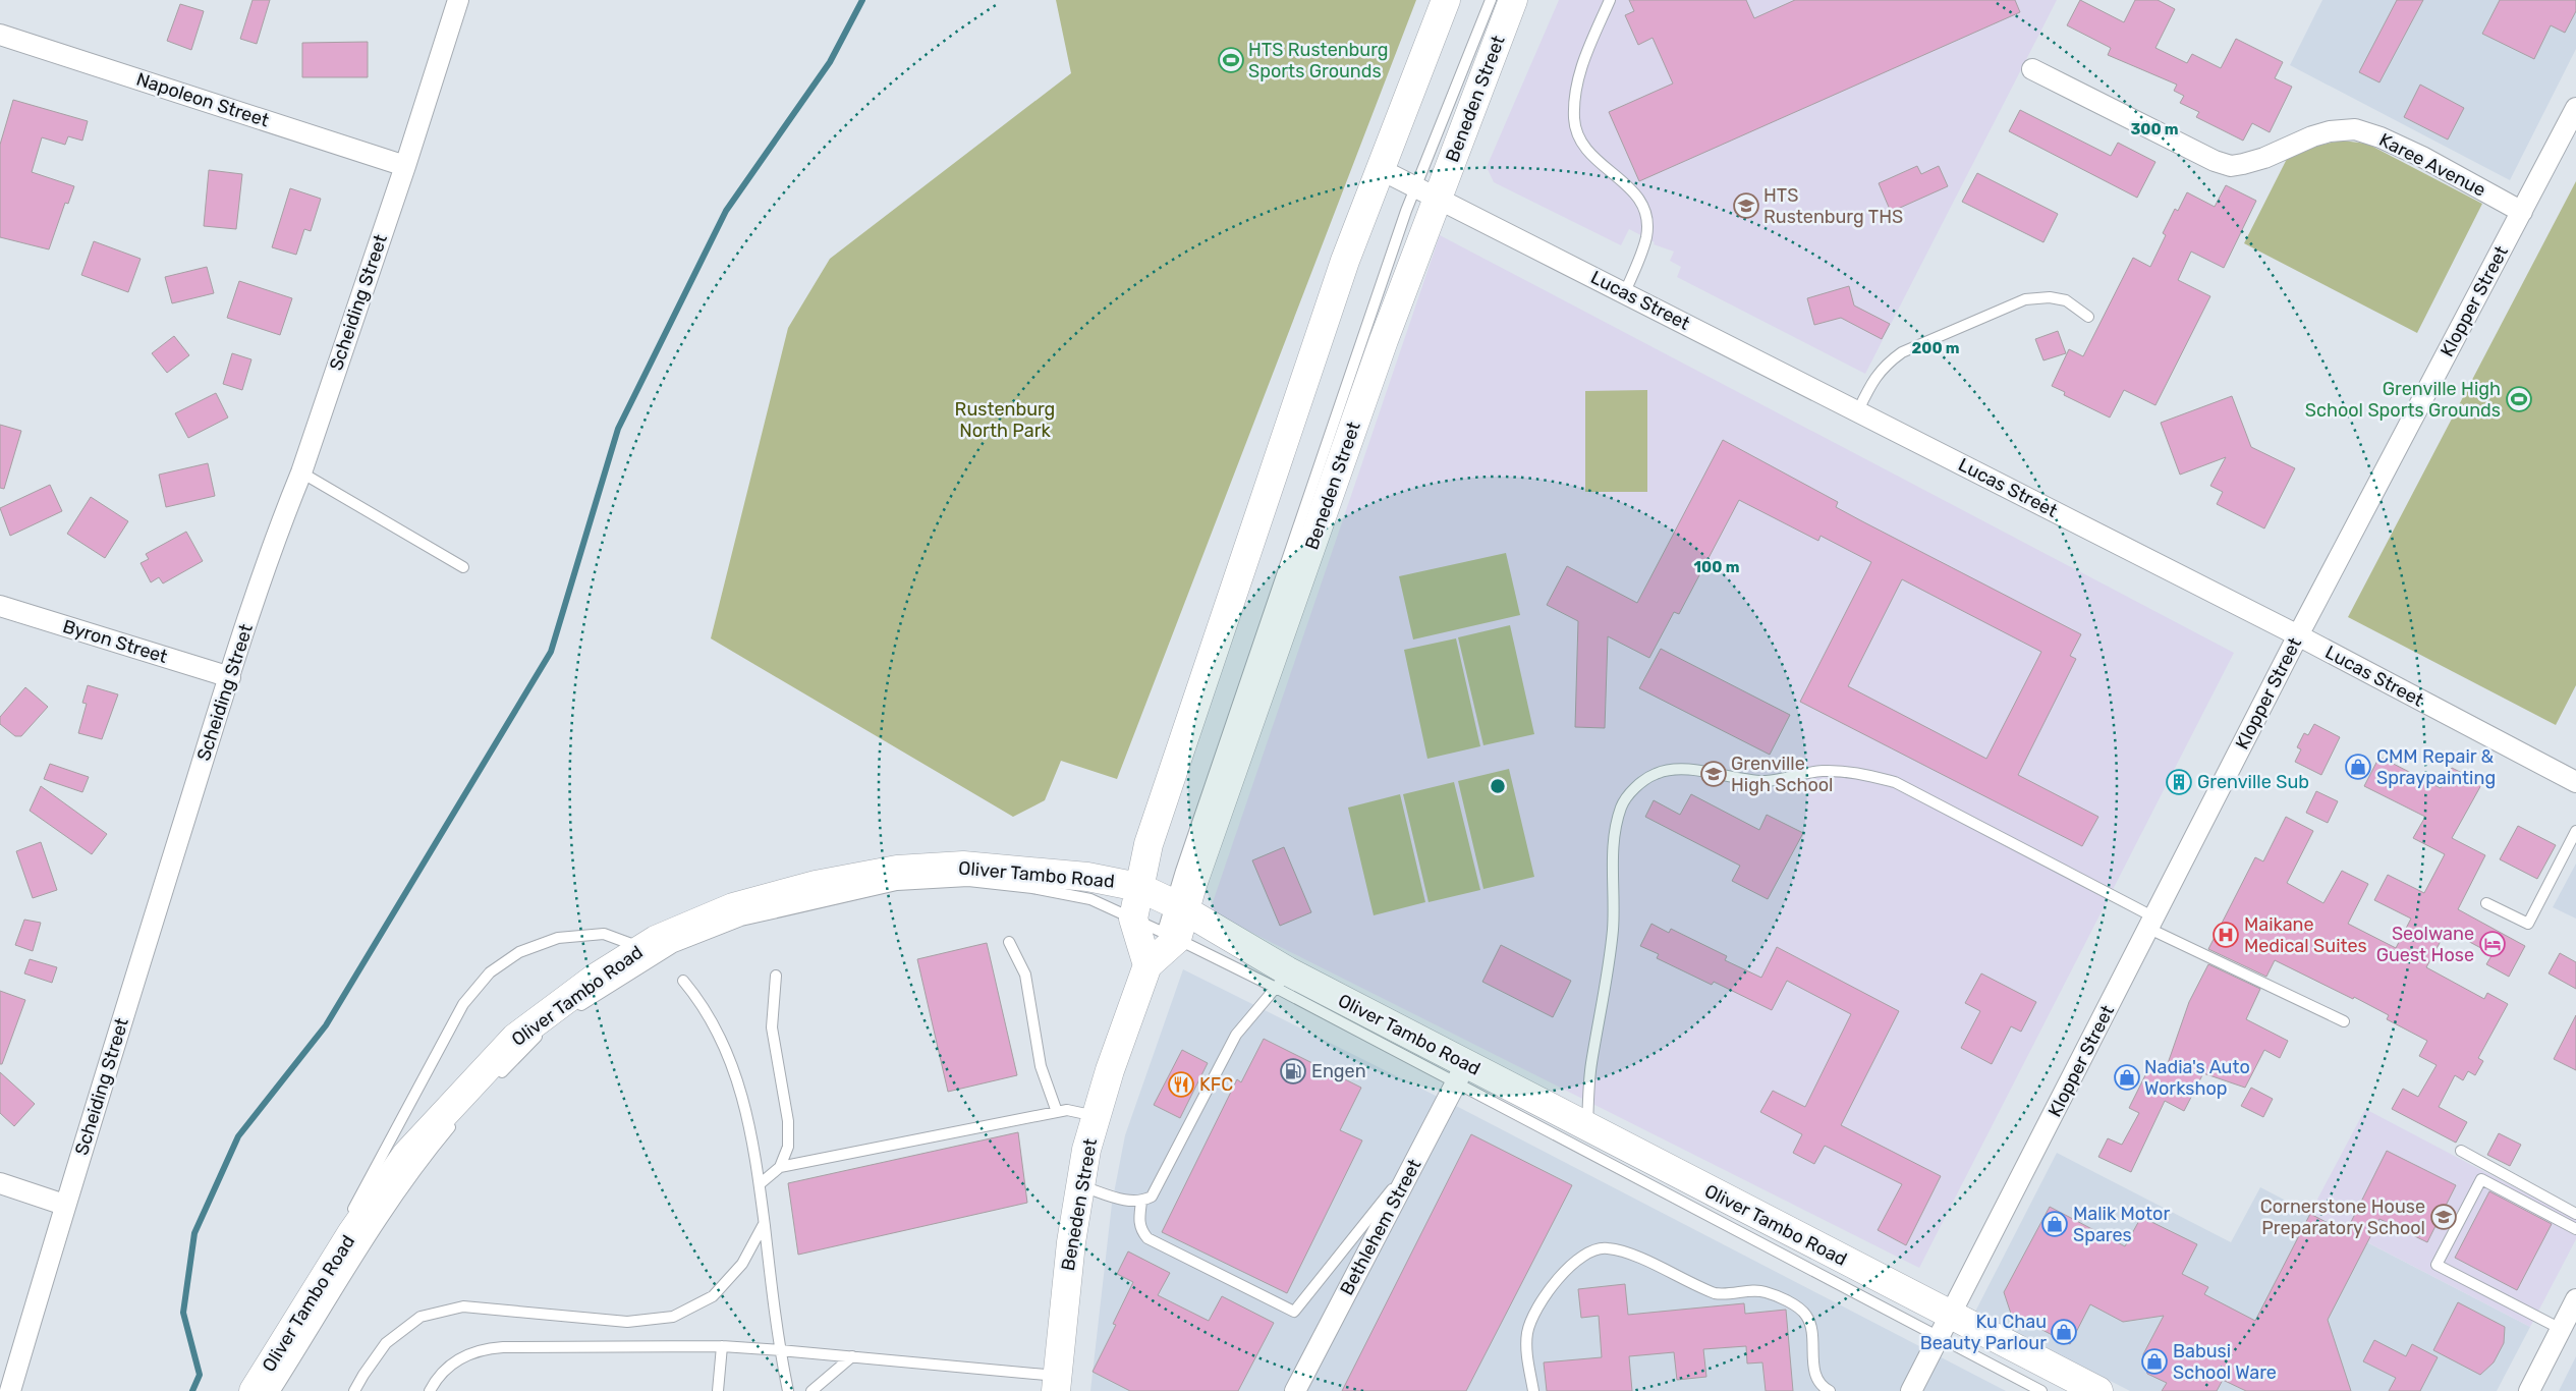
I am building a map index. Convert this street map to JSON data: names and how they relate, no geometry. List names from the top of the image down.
{
  "streets": {
    "main road": ["Beneden Street", "Oliver Tambo Road"],
    "street": [
      "Napoleon Street",
      "Karee Avenue",
      "Lucas Street",
      "Klopper Street",
      "Scheiding Street",
      "Byron Street",
      "Bethlehem Street"
    ]
  },
  "crossings": [
    ["Beneden Street", "Lucas Street"],
    ["Beneden Street", "Oliver Tambo Road"],
    ["Napoleon Street", "Scheiding Street"],
    ["Karee Avenue", "Klopper Street"],
    ["Lucas Street", "Klopper Street"],
    ["Klopper Street", "Oliver Tambo Road"],
    ["Scheiding Street", "Byron Street"],
    ["Oliver Tambo Road", "Bethlehem Street"]
  ],
  "parks": ["Rustenburg North Park"],
  "places": {
    "sports": ["HTS Rustenburg Sports Grounds", "Grenville High School Sports Grounds"],
    "school or university": ["HTS Rustenburg THS", "Grenville High School", "Cornerstone House Preparatory School"],
    "shop": [
      "CMM Repair & Spraypainting",
      "Nadia's Auto Workshop",
      "Malik Motor Spares",
      "Ku Chau Beauty Parlour",
      "Babusi School Ware"
    ],
    "building": ["Grenville Sub"],
    "hospital": ["Maikane Medical Suites"],
    "hotel": ["Seolwane Guest Hose"],
    "fuel station": ["Engen"],
    "restaurant": ["KFC"]
  },
  "rings": ["300 m", "200 m", "100 m"]
}
